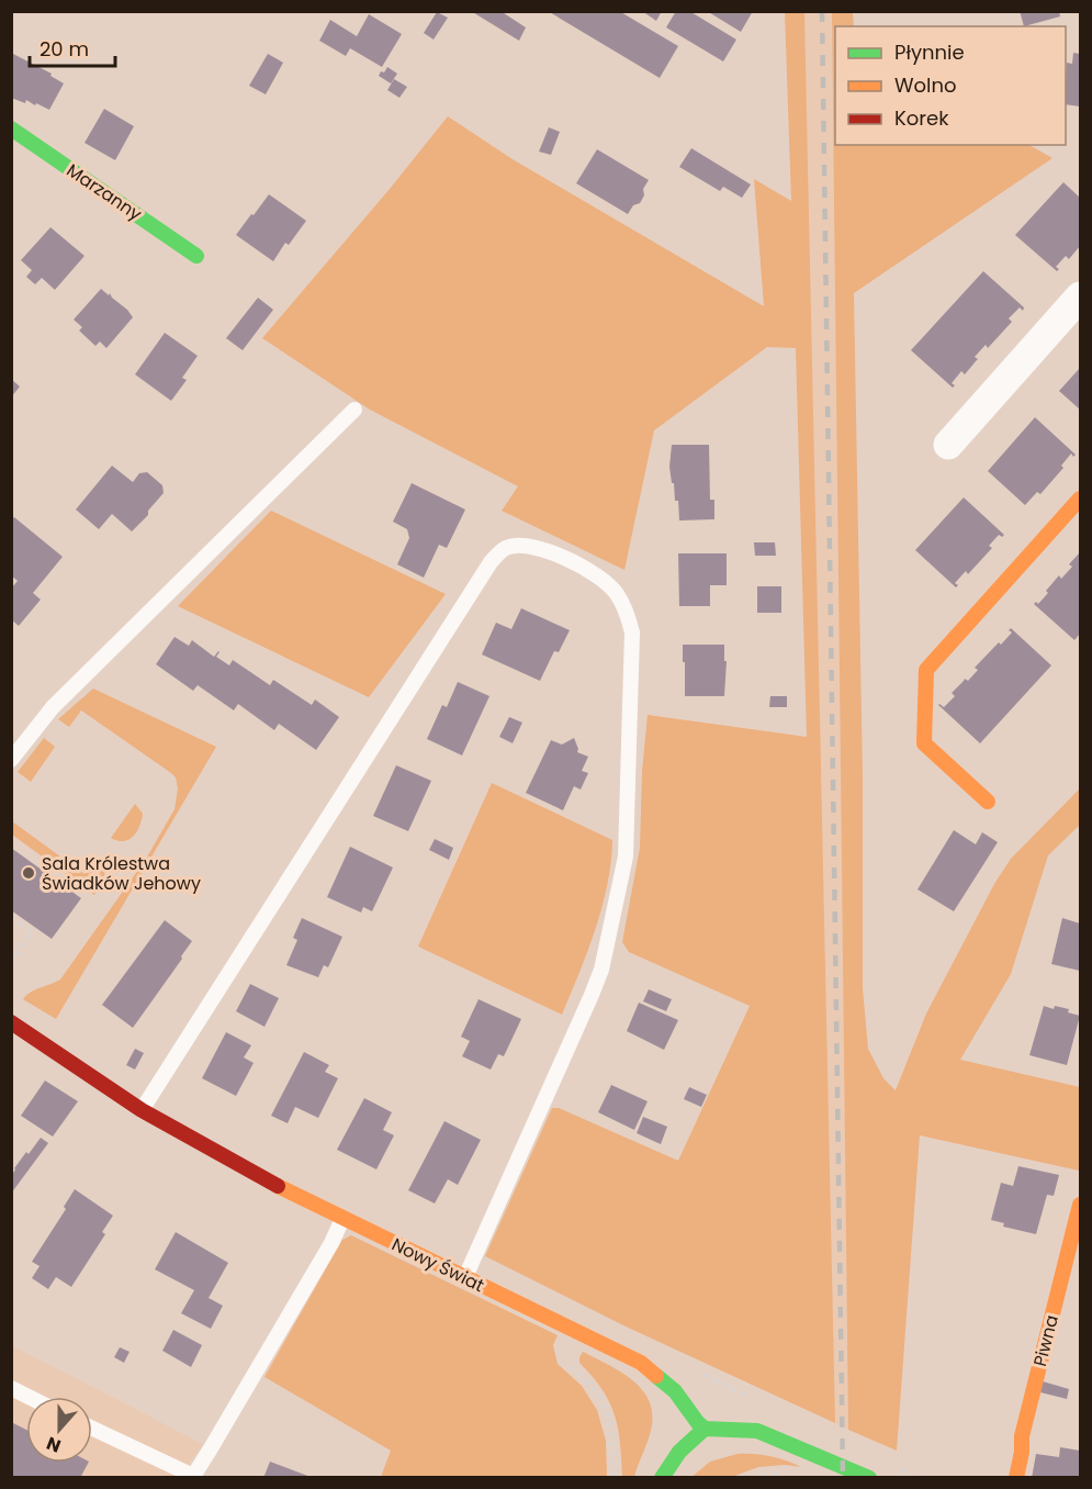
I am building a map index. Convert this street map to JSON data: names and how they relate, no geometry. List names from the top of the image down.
{
  "streets": {
    "street": ["Marzanny", "Nowy Świat", "Piwna"]
  },
  "places": ["Sala Królestwa Świadków Jehowy"],
  "legend": ["Płynnie", "Wolno", "Korek"],
  "scale_bar": "20 m",
  "north": "bottom"
}
